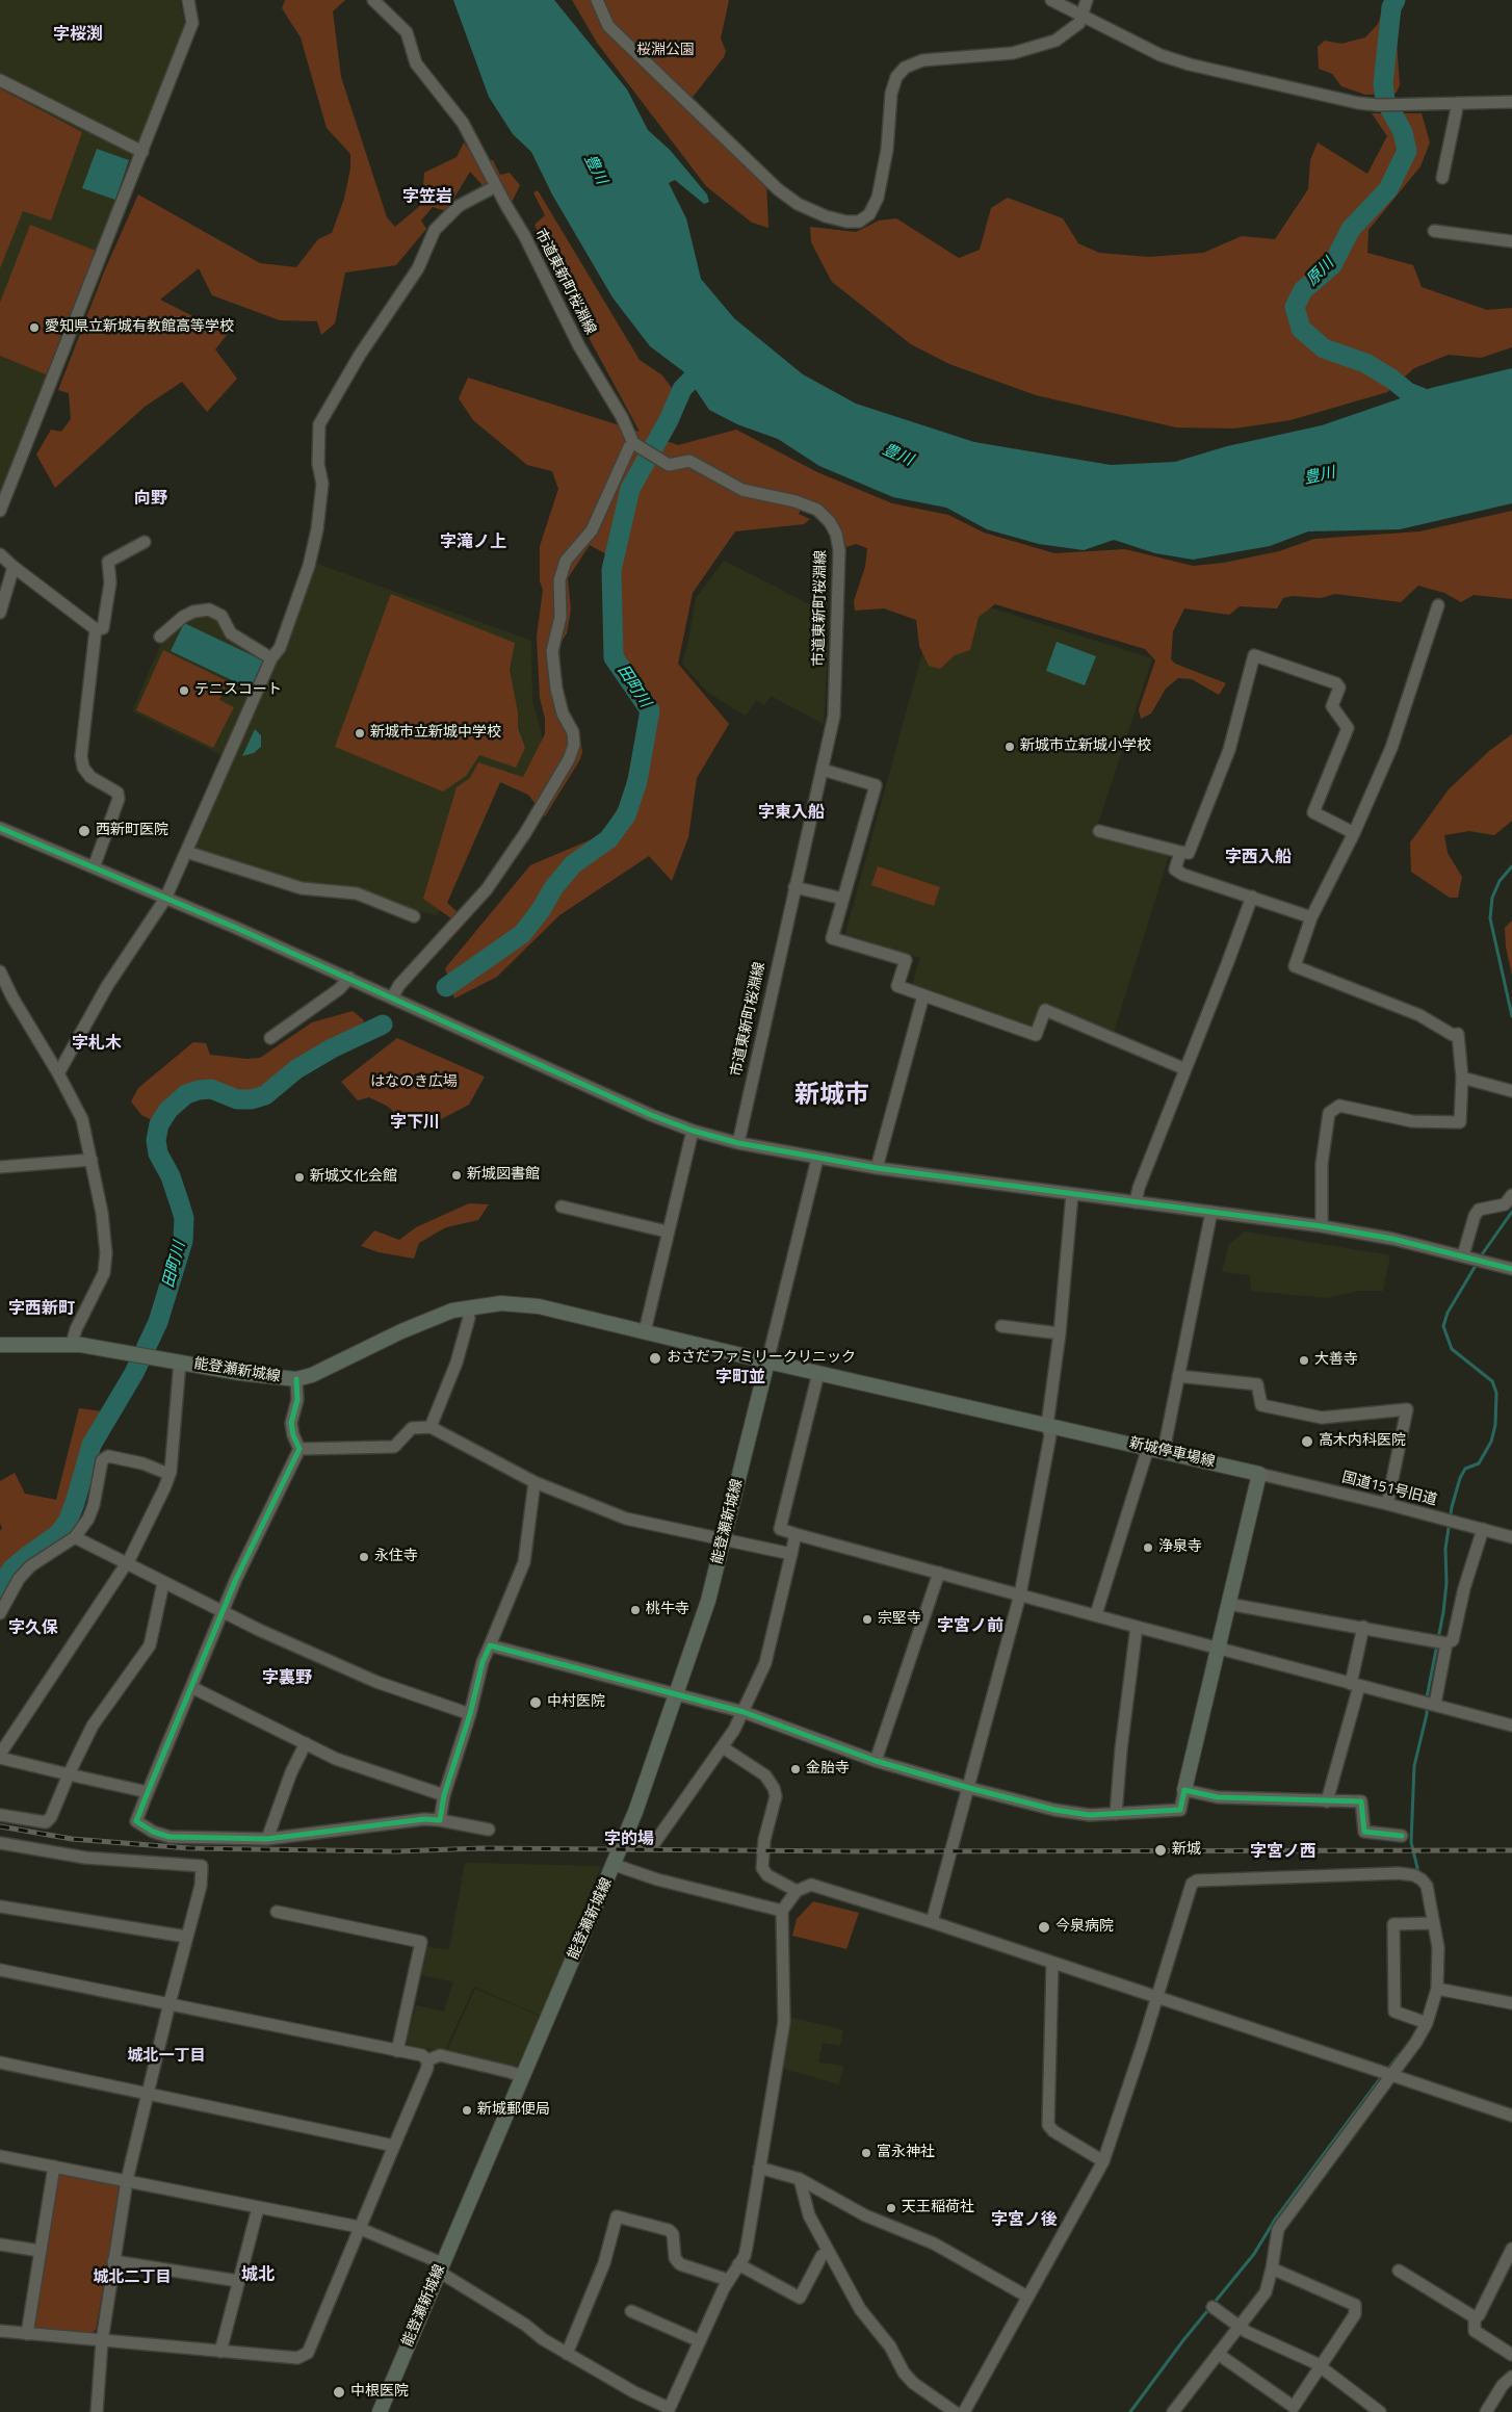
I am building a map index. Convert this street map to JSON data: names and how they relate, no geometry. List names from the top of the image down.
{
  "streets": {
    "main road": ["能登瀬新城線", "新城停車場線"],
    "street": ["市道東新町桜淵線", "国道151号旧道"]
  },
  "crossings": [
    ["能登瀬新城線", "新城停車場線"],
    ["新城停車場線", "国道151号旧道"]
  ],
  "districts": [
    "字桜渕",
    "字笠岩",
    "向野",
    "字滝ノ上",
    "字東入船",
    "字西入船",
    "字札木",
    "新城市",
    "字下川",
    "字西新町",
    "字町並",
    "字宮ノ前",
    "字久保",
    "字裏野",
    "字的場",
    "字宮ノ西",
    "城北一丁目",
    "字宮ノ後",
    "城北",
    "城北二丁目"
  ],
  "water": ["豊川", "原川", "田町川"],
  "parks": ["桜淵公園", "はなのき広場"],
  "places": [
    "愛知県立新城有教館高等学校",
    "テニスコート",
    "新城市立新城中学校",
    "新城市立新城小学校",
    "西新町医院",
    "新城図書館",
    "新城文化会館",
    "おさだファミリークリニック",
    "大善寺",
    "高木内科医院",
    "浄泉寺",
    "永住寺",
    "桃牛寺",
    "宗堅寺",
    "中村医院",
    "金胎寺",
    "新城",
    "今泉病院",
    "新城郵便局",
    "富永神社",
    "天王稲荷社",
    "中根医院"
  ]
}
